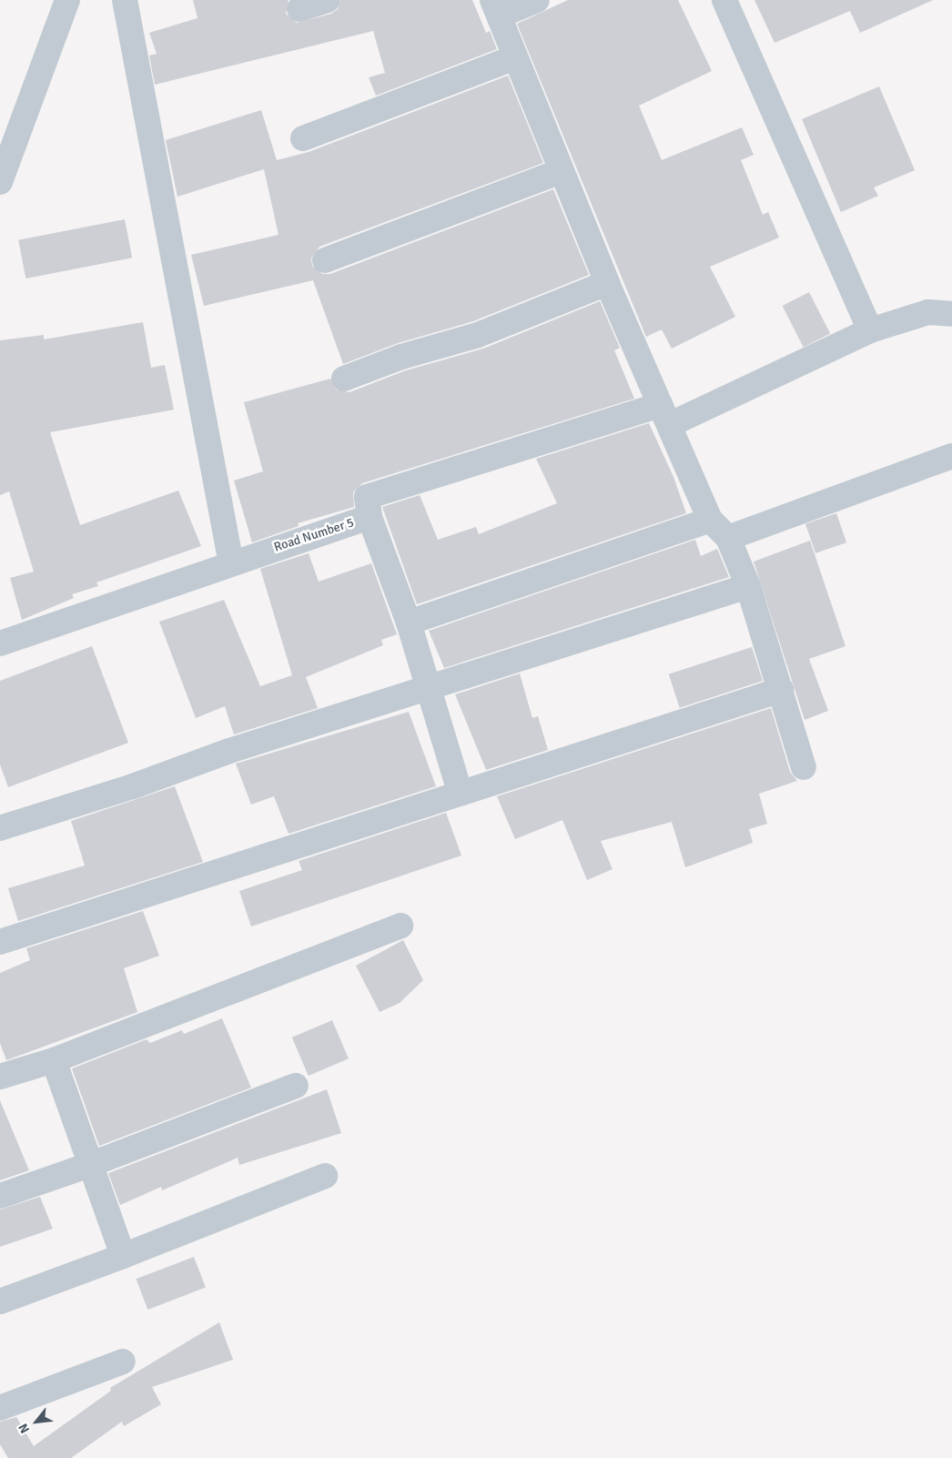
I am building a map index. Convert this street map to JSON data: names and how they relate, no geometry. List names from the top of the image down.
{
  "streets": {
    "street": ["Road Number 5"]
  },
  "north": "bottom left"
}
